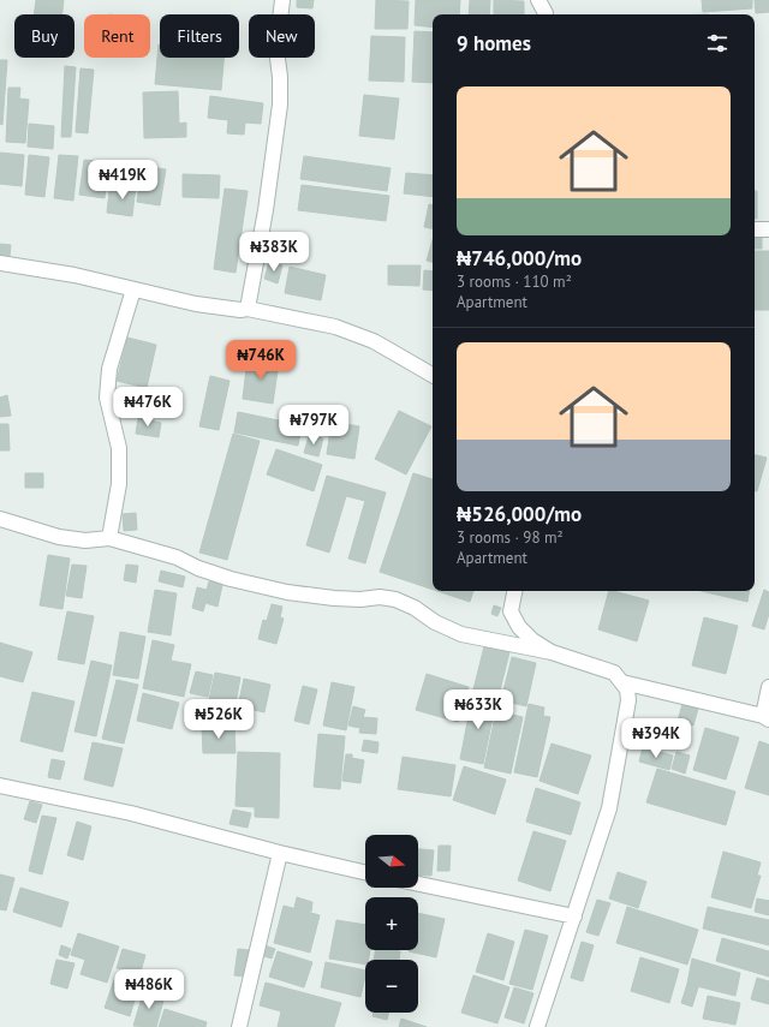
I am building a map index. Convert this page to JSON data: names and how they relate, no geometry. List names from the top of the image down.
{
  "north": "right",
  "page": {
    "chip": [
      "Buy",
      "Rent",
      "Filters",
      "New"
    ],
    "heading": "9 homes",
    "list": [
      {
        "name": "₦746,000/mo",
        "note": "3 rooms · 110 m² · Apartment"
      },
      {
        "name": "₦526,000/mo",
        "note": "3 rooms · 98 m² · Apartment"
      }
    ],
    "price": [
      "₦419K",
      "₦383K",
      "₦746K",
      "₦476K",
      "₦797K",
      "₦633K",
      "₦526K",
      "₦394K",
      "₦486K"
    ],
    "map_buttons": ["+", "−"]
  }
}
